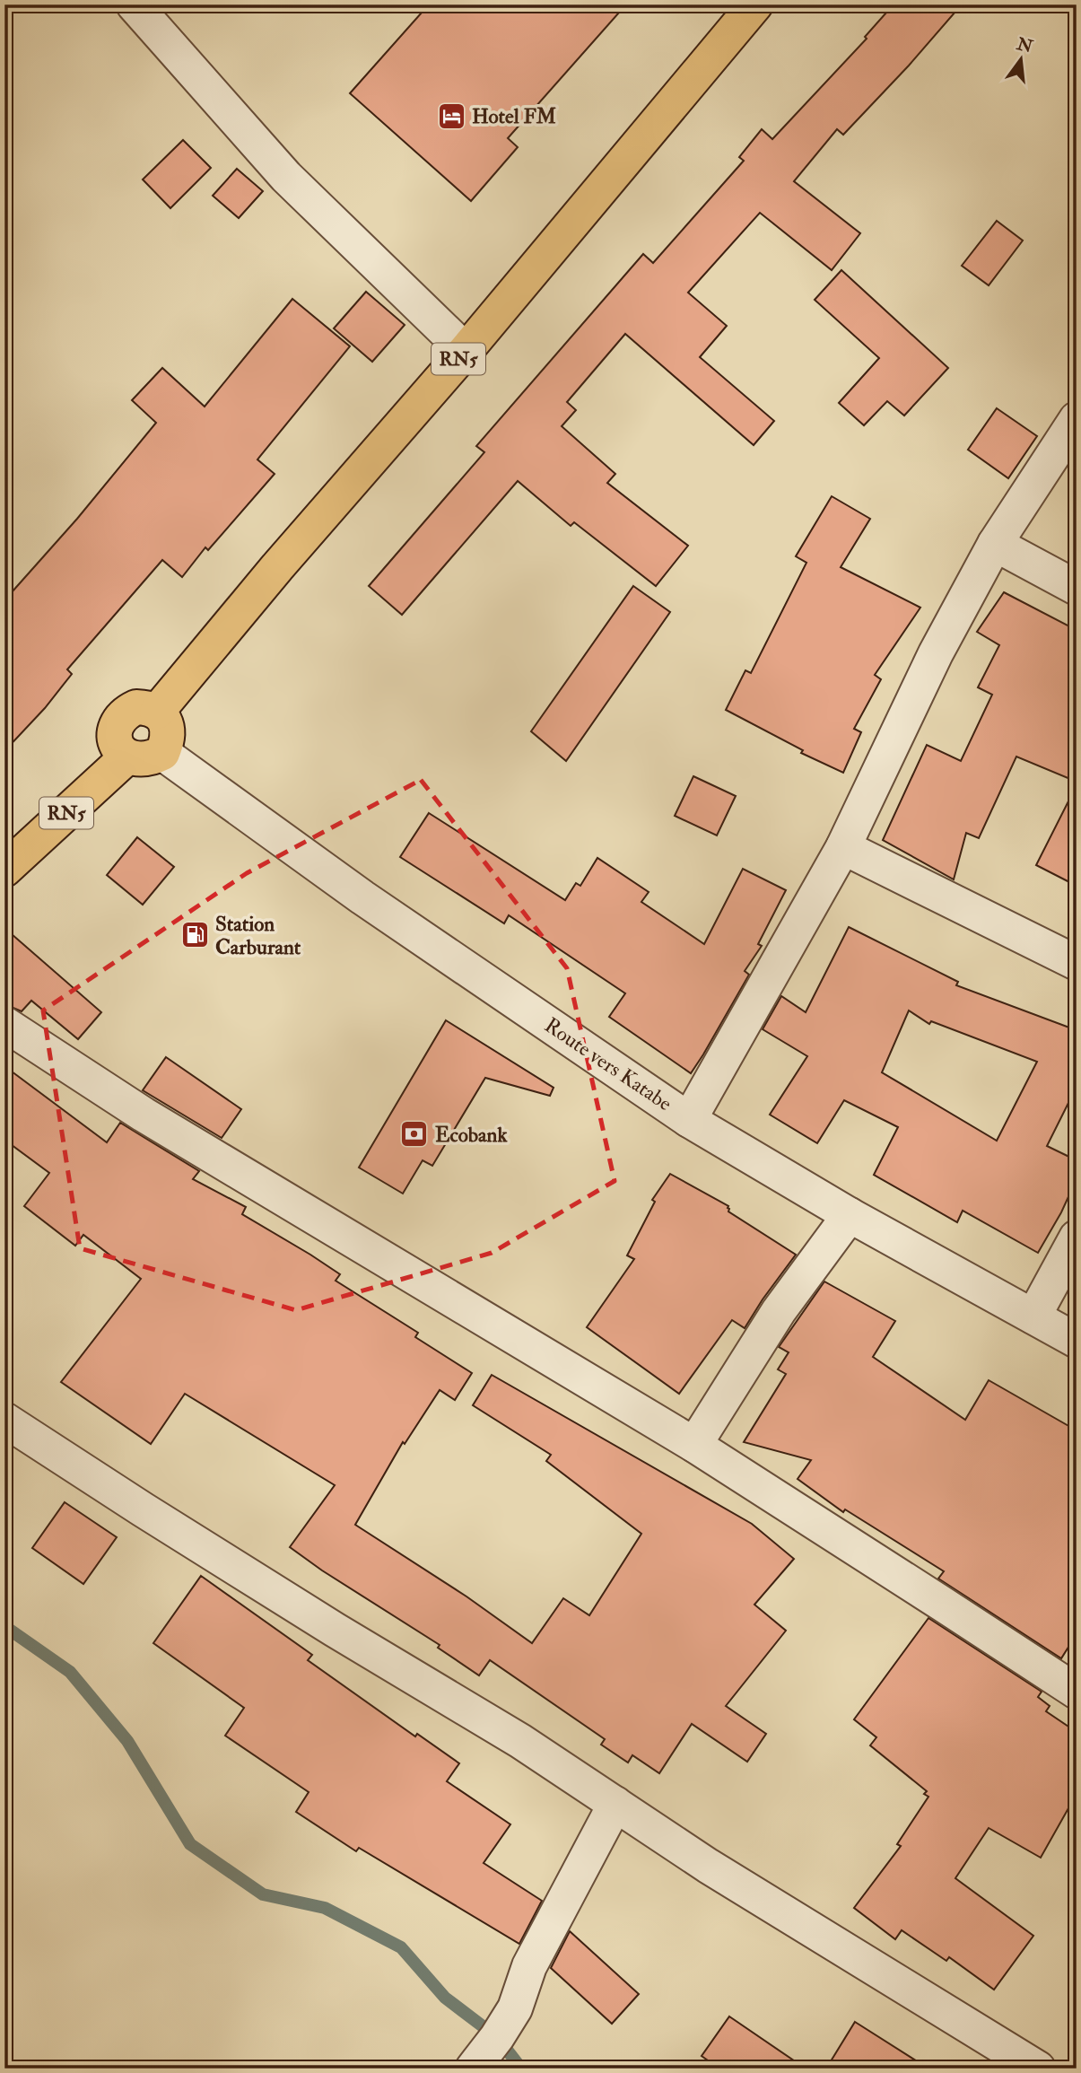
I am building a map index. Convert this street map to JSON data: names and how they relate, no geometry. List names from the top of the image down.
{
  "streets": {
    "highway": ["RN5"],
    "street": ["Route vers Katabe"]
  },
  "crossings": [
    ["RN5", "Route vers Katabe"]
  ],
  "places": {
    "hotel": ["Hotel FM"],
    "fuel station": ["Station Carburant"],
    "bank": ["Ecobank"]
  },
  "north": "top"
}
